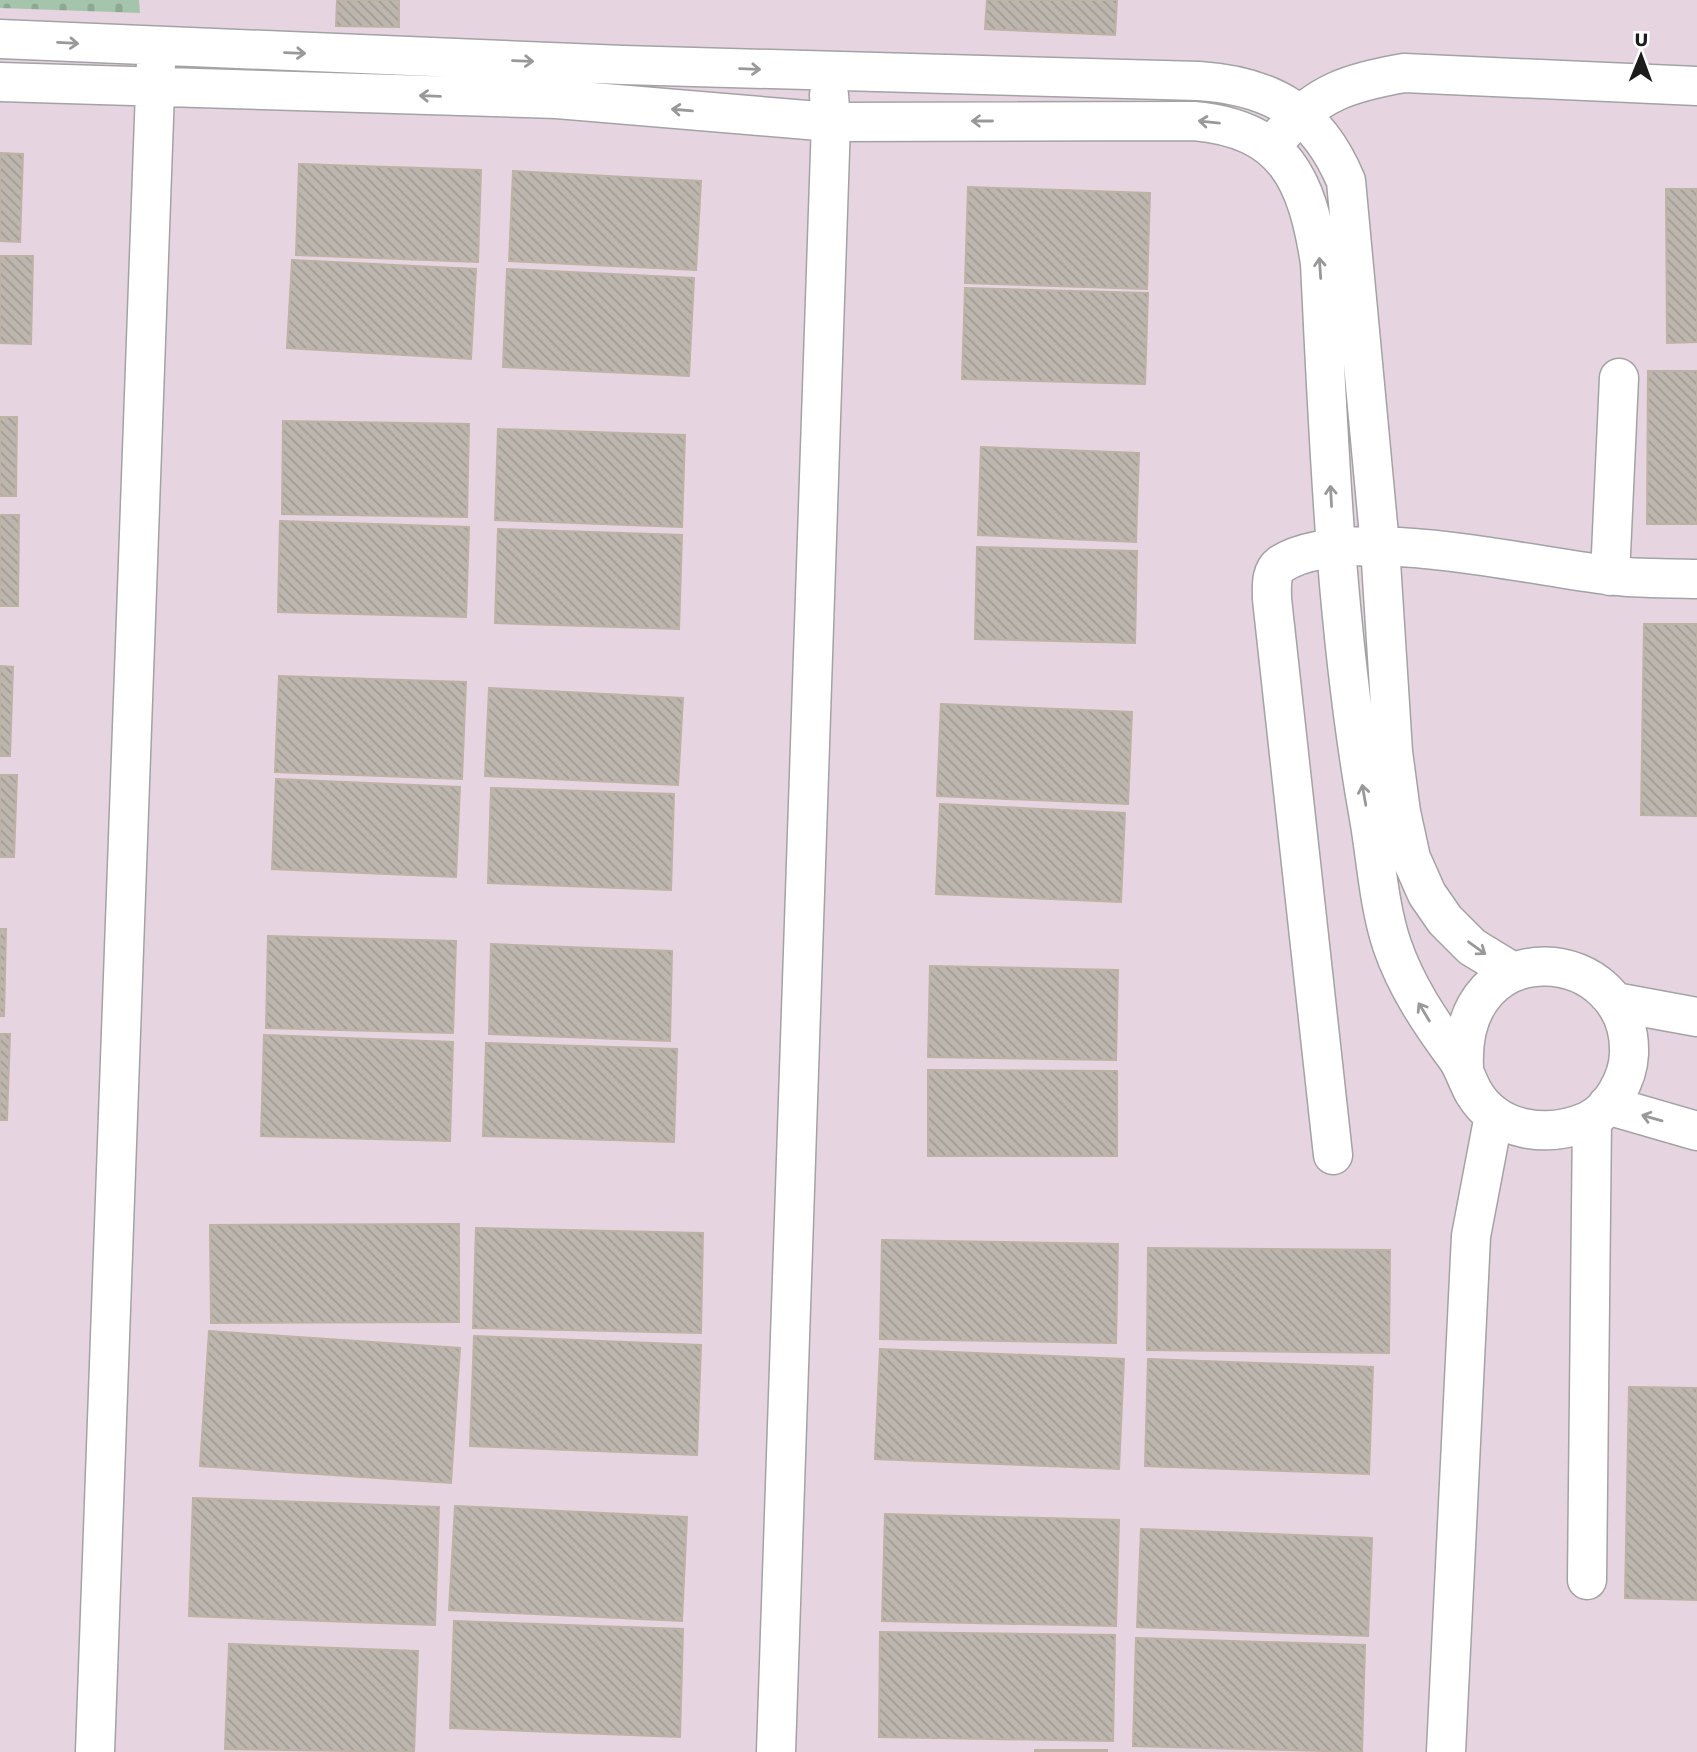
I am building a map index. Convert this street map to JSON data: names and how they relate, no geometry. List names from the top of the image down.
{
  "north": "top"
}
